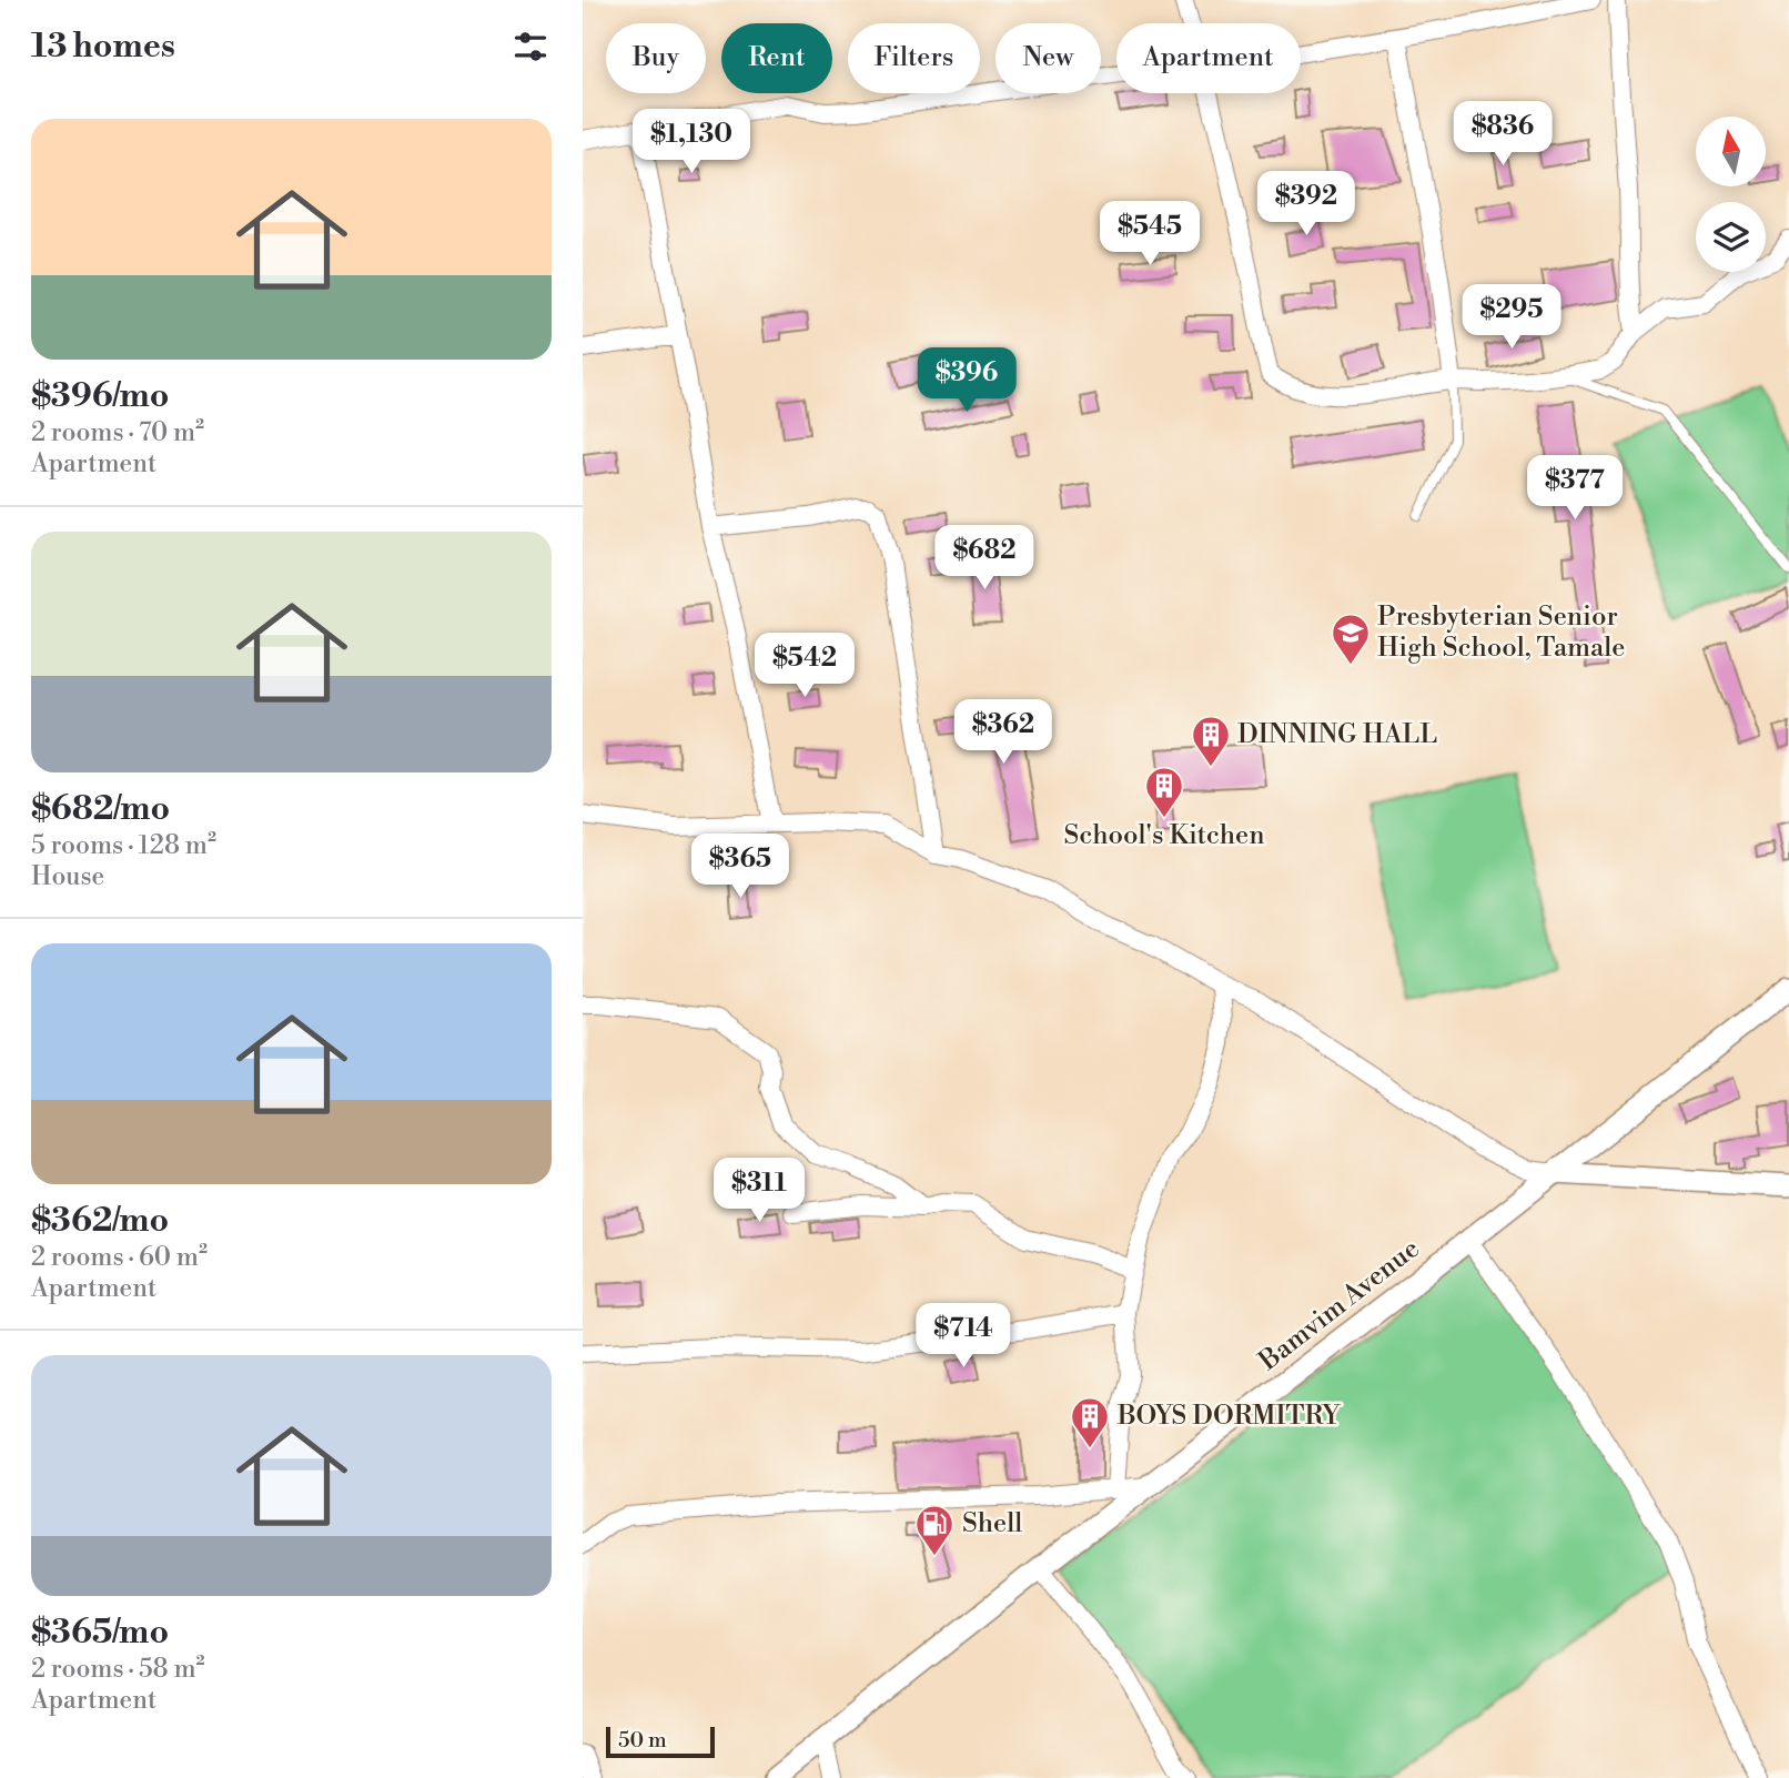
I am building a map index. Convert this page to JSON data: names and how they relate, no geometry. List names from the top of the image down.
{
  "streets": {
    "street": ["Bamvim Avenue"]
  },
  "places": {
    "school or university": ["Presbyterian Senior High School, Tamale"],
    "building": ["DINNING HALL", "School's Kitchen", "BOYS DORMITRY"],
    "fuel station": ["Shell"]
  },
  "scale_bar": "50 m",
  "north": "top",
  "page": {
    "heading": "13 homes",
    "chip": [
      "Buy",
      "Rent",
      "Filters",
      "New",
      "Apartment"
    ],
    "list": [
      {
        "name": "$396/mo",
        "note": "2 rooms · 70 m² · Apartment"
      },
      {
        "name": "$682/mo",
        "note": "5 rooms · 128 m² · House"
      },
      {
        "name": "$362/mo",
        "note": "2 rooms · 60 m² · Apartment"
      },
      {
        "name": "$365/mo",
        "note": "2 rooms · 58 m² · Apartment"
      }
    ],
    "price": [
      "$836",
      "$1,130",
      "$392",
      "$545",
      "$295",
      "$396",
      "$377",
      "$682",
      "$542",
      "$362",
      "$365",
      "$311",
      "$714"
    ],
    "scale": "50 m"
  }
}
